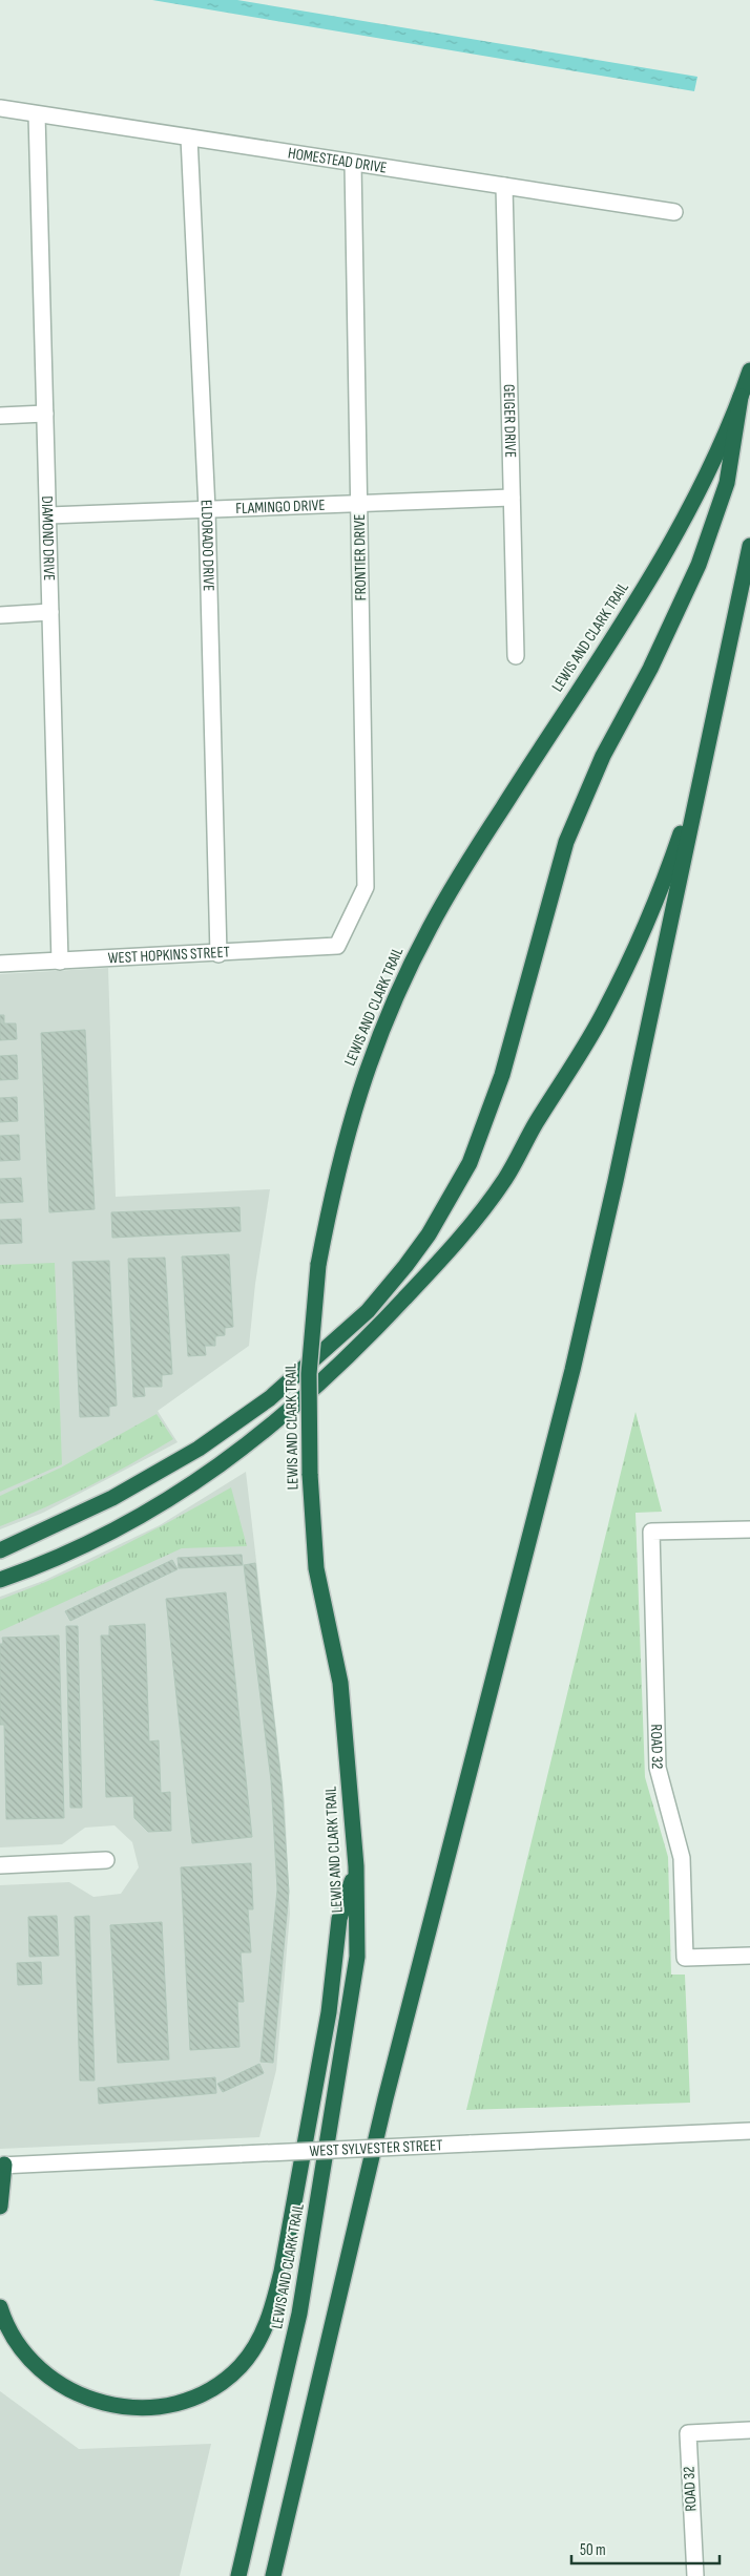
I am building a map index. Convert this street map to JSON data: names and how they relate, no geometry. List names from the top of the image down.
{
  "streets": {
    "highway": ["LEWIS AND CLARK TRAIL"],
    "street": [
      "HOMESTEAD DRIVE",
      "GEIGER DRIVE",
      "FLAMINGO DRIVE",
      "DIAMOND DRIVE",
      "ELDORADO DRIVE",
      "FRONTIER DRIVE",
      "WEST HOPKINS STREET",
      "ROAD 32",
      "WEST SYLVESTER STREET"
    ]
  },
  "crossings": [
    ["HOMESTEAD DRIVE", "GEIGER DRIVE"],
    ["HOMESTEAD DRIVE", "DIAMOND DRIVE"],
    ["HOMESTEAD DRIVE", "ELDORADO DRIVE"],
    ["HOMESTEAD DRIVE", "FRONTIER DRIVE"],
    ["GEIGER DRIVE", "FLAMINGO DRIVE"],
    ["FLAMINGO DRIVE", "DIAMOND DRIVE"],
    ["FLAMINGO DRIVE", "ELDORADO DRIVE"],
    ["FLAMINGO DRIVE", "FRONTIER DRIVE"],
    ["DIAMOND DRIVE", "WEST HOPKINS STREET"],
    ["ELDORADO DRIVE", "WEST HOPKINS STREET"],
    ["FRONTIER DRIVE", "WEST HOPKINS STREET"]
  ],
  "scale_bar": "50 m"
}
